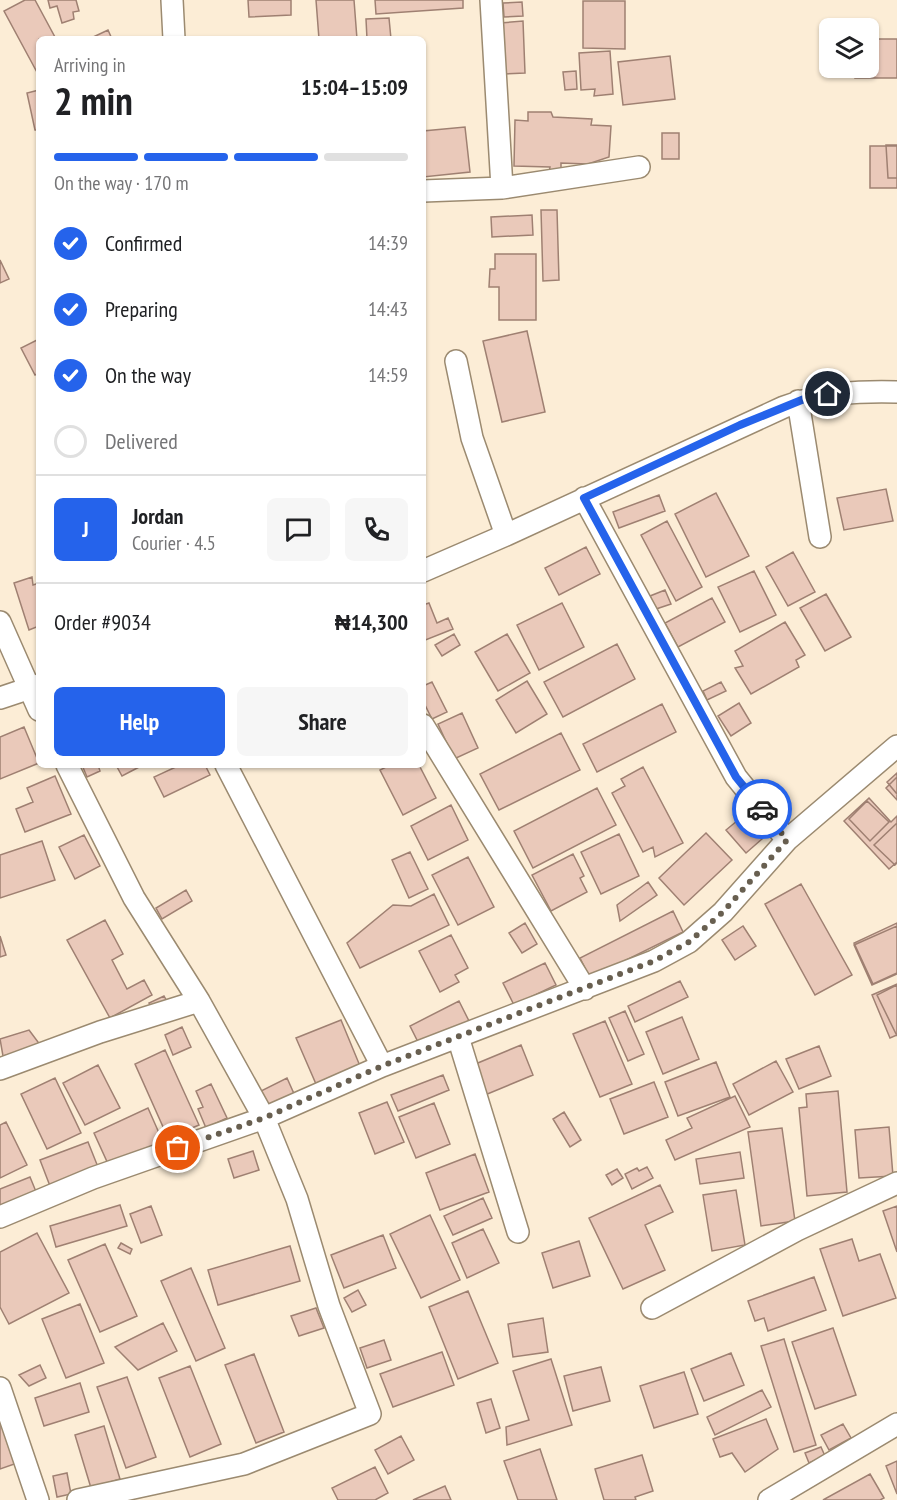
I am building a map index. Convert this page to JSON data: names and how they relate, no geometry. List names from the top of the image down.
{
  "page": {
    "heading": ["2 min", "Arriving in", "15:04–15:09"],
    "panel": [
      "Jordan",
      "Courier · 4.5",
      "Order #9034",
      "₦14,300"
    ],
    "bar": "On the way · 170 m",
    "list": [
      ["Confirmed", "14:39"],
      ["Preparing", "14:43"],
      ["On the way", "14:59"],
      "Delivered"
    ],
    "round": "J",
    "buttons": ["Help", "Share"]
  }
}
